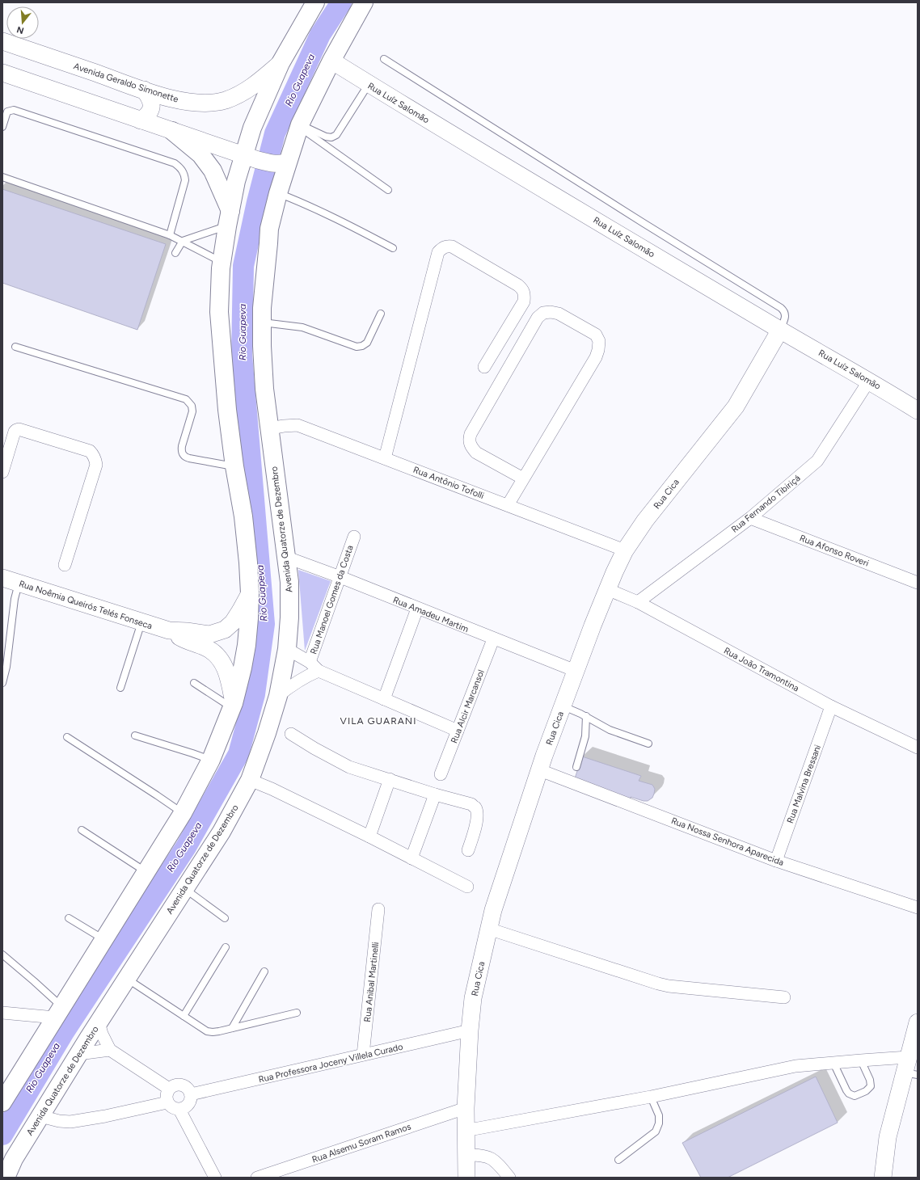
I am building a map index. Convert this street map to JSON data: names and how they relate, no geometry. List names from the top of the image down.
{
  "streets": {
    "main road": ["Avenida Quatorze de Dezembro"],
    "street": [
      "Avenida Geraldo Simonette",
      "Rua Luíz Salomão",
      "Rua Antônio Tofolli",
      "Rua Cica",
      "Rua Fernando Tibiriçá",
      "Rua Afonso Roveri",
      "Rua Manoel Gomes da Costa",
      "Rua Noêmia Queirós Telés Fonseca",
      "Rua Amadeu Martim",
      "Rua João Tramontina",
      "Rua Alcir Marcansol",
      "Rua Malvina Bressani",
      "Rua Nossa Senhora Aparecida",
      "Rua Anibal Martinelli",
      "Rua Professora Joceny Villela Curado",
      "Rua Alsemu Soram Ramos"
    ]
  },
  "crossings": [
    ["Rua Luíz Salomão", "Rua Cica"],
    ["Rua Luíz Salomão", "Rua Fernando Tibiriçá"],
    ["Rua Luíz Salomão", "Avenida Quatorze de Dezembro"],
    ["Rua Antônio Tofolli", "Rua Cica"],
    ["Rua Antônio Tofolli", "Avenida Quatorze de Dezembro"],
    ["Rua Cica", "Rua Amadeu Martim"],
    ["Rua Cica", "Rua João Tramontina"],
    ["Rua Cica", "Rua Nossa Senhora Aparecida"],
    ["Rua Cica", "Rua Professora Joceny Villela Curado"],
    ["Rua Cica", "Rua Alsemu Soram Ramos"],
    ["Rua Fernando Tibiriçá", "Rua Afonso Roveri"],
    ["Rua Fernando Tibiriçá", "Rua João Tramontina"],
    ["Avenida Quatorze de Dezembro", "Rua Amadeu Martim"],
    ["Rua Manoel Gomes da Costa", "Rua Amadeu Martim"],
    ["Rua Amadeu Martim", "Rua Alcir Marcansol"],
    ["Rua João Tramontina", "Rua Malvina Bressani"],
    ["Rua Malvina Bressani", "Rua Nossa Senhora Aparecida"],
    ["Rua Anibal Martinelli", "Rua Professora Joceny Villela Curado"]
  ],
  "districts": ["VILA GUARANI"],
  "water": ["Rio Guapeva"],
  "north": "bottom"
}
